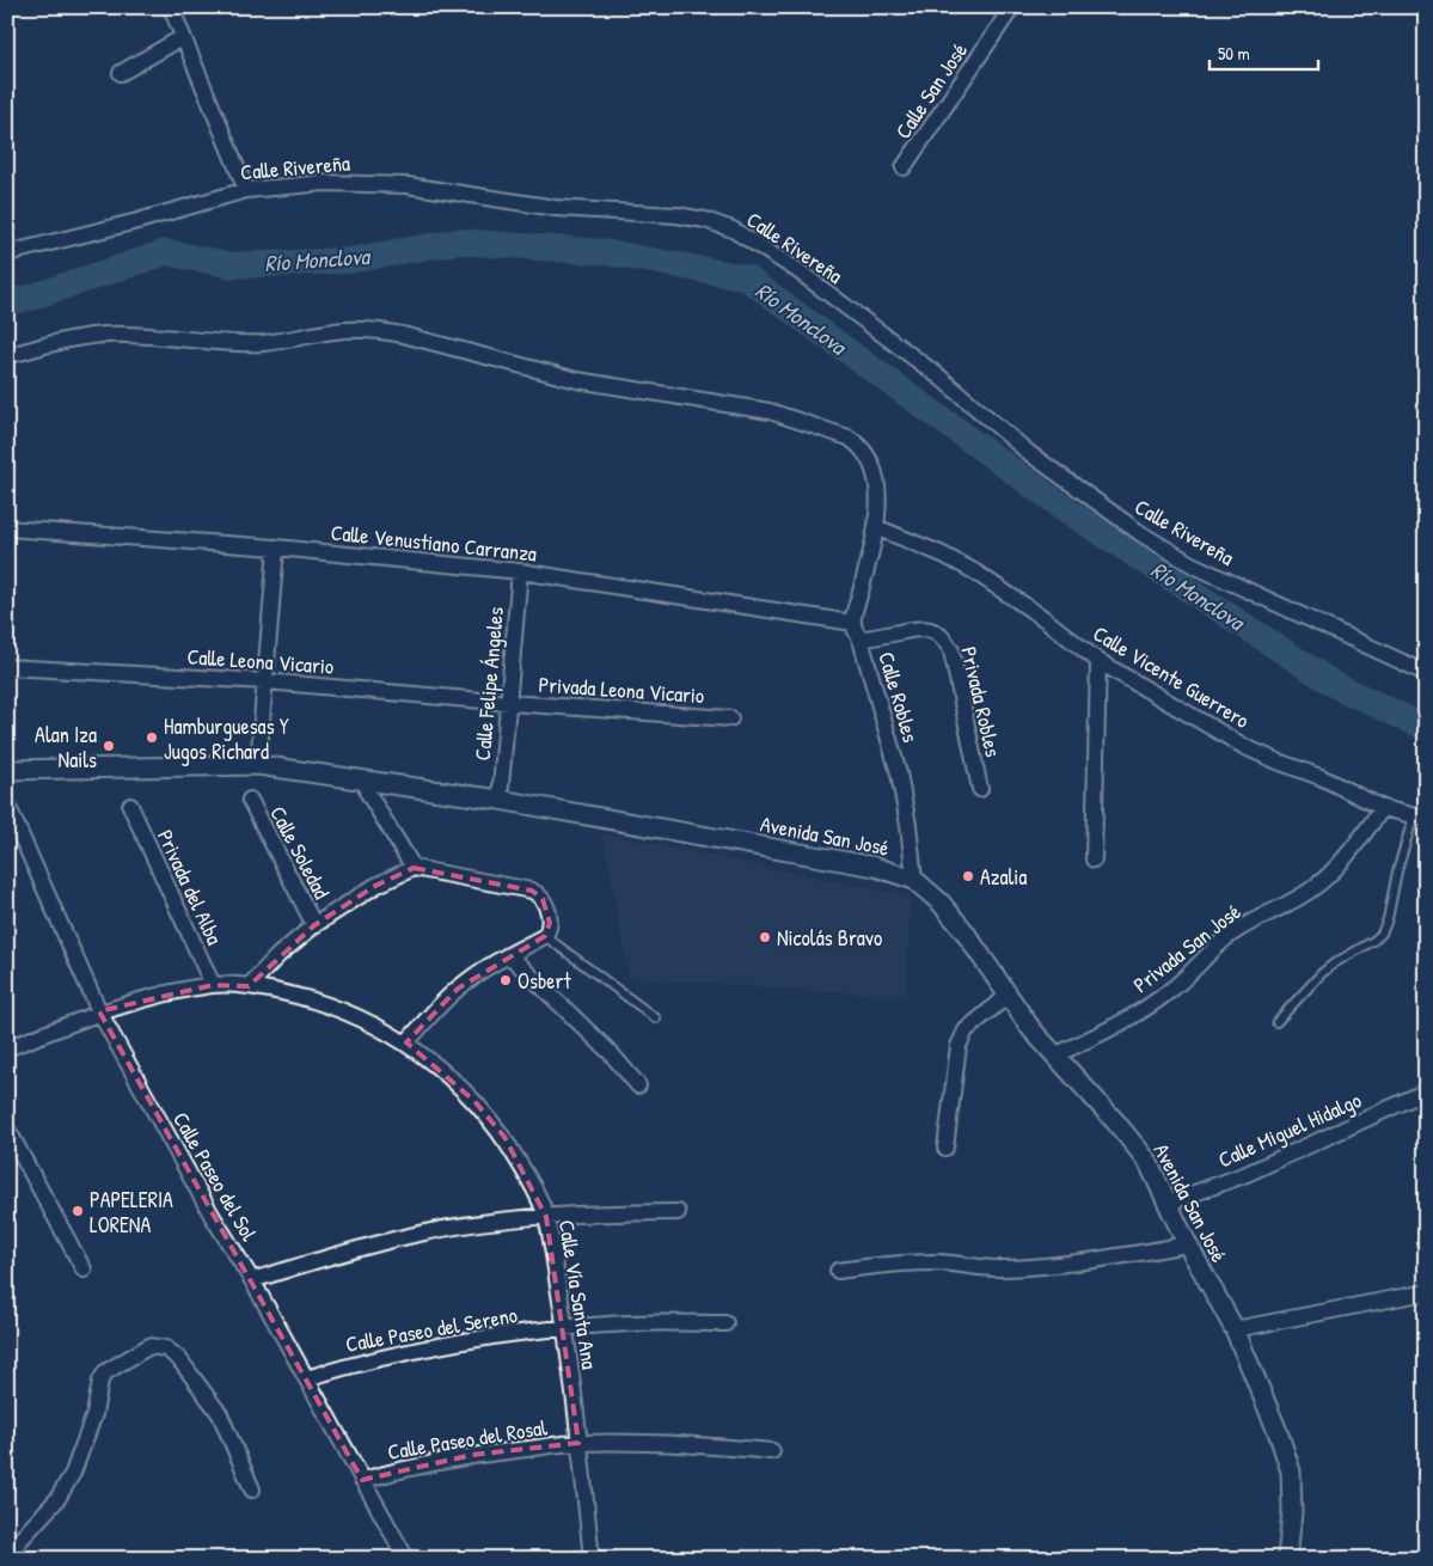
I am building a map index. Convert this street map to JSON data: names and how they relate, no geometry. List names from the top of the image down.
{
  "streets": {
    "street": [
      "Calle San José",
      "Calle Rivereña",
      "Calle Venustiano Carranza",
      "Calle Leona Vicario",
      "Calle Vicente Guerrero",
      "Calle Felipe Ángeles",
      "Privada Leona Vicario",
      "Calle Robles",
      "Privada Robles",
      "Avenida San José",
      "Calle Soledad",
      "Privada del Alba",
      "Privada San José",
      "Calle Miguel Hidalgo",
      "Calle Paseo del Sol",
      "Calle Vía Santa Ana",
      "Calle Paseo del Sereno",
      "Calle Paseo del Rosal"
    ]
  },
  "crossings": [
    ["Calle Venustiano Carranza", "Calle Felipe Ángeles"],
    ["Calle Venustiano Carranza", "Calle Robles"],
    ["Calle Leona Vicario", "Calle Felipe Ángeles"],
    ["Calle Leona Vicario", "Privada Leona Vicario"],
    ["Calle Vicente Guerrero", "Privada San José"],
    ["Calle Felipe Ángeles", "Privada Leona Vicario"],
    ["Calle Felipe Ángeles", "Avenida San José"],
    ["Calle Robles", "Privada Robles"],
    ["Calle Robles", "Avenida San José"],
    ["Avenida San José", "Privada San José"],
    ["Avenida San José", "Calle Miguel Hidalgo"],
    ["Privada del Alba", "Calle Vía Santa Ana"],
    ["Calle Paseo del Sol", "Calle Vía Santa Ana"],
    ["Calle Paseo del Sol", "Calle Paseo del Sereno"],
    ["Calle Paseo del Sol", "Calle Paseo del Rosal"],
    ["Calle Vía Santa Ana", "Calle Paseo del Sereno"],
    ["Calle Vía Santa Ana", "Calle Paseo del Rosal"]
  ],
  "water": ["Río Monclova"],
  "places": [
    "Hamburguesas Y Jugos Richard",
    "Alan Iza Nails",
    "Azalia",
    "Nicolás Bravo",
    "Osbert",
    "PAPELERIA LORENA"
  ],
  "scale_bar": "50 m"
}
